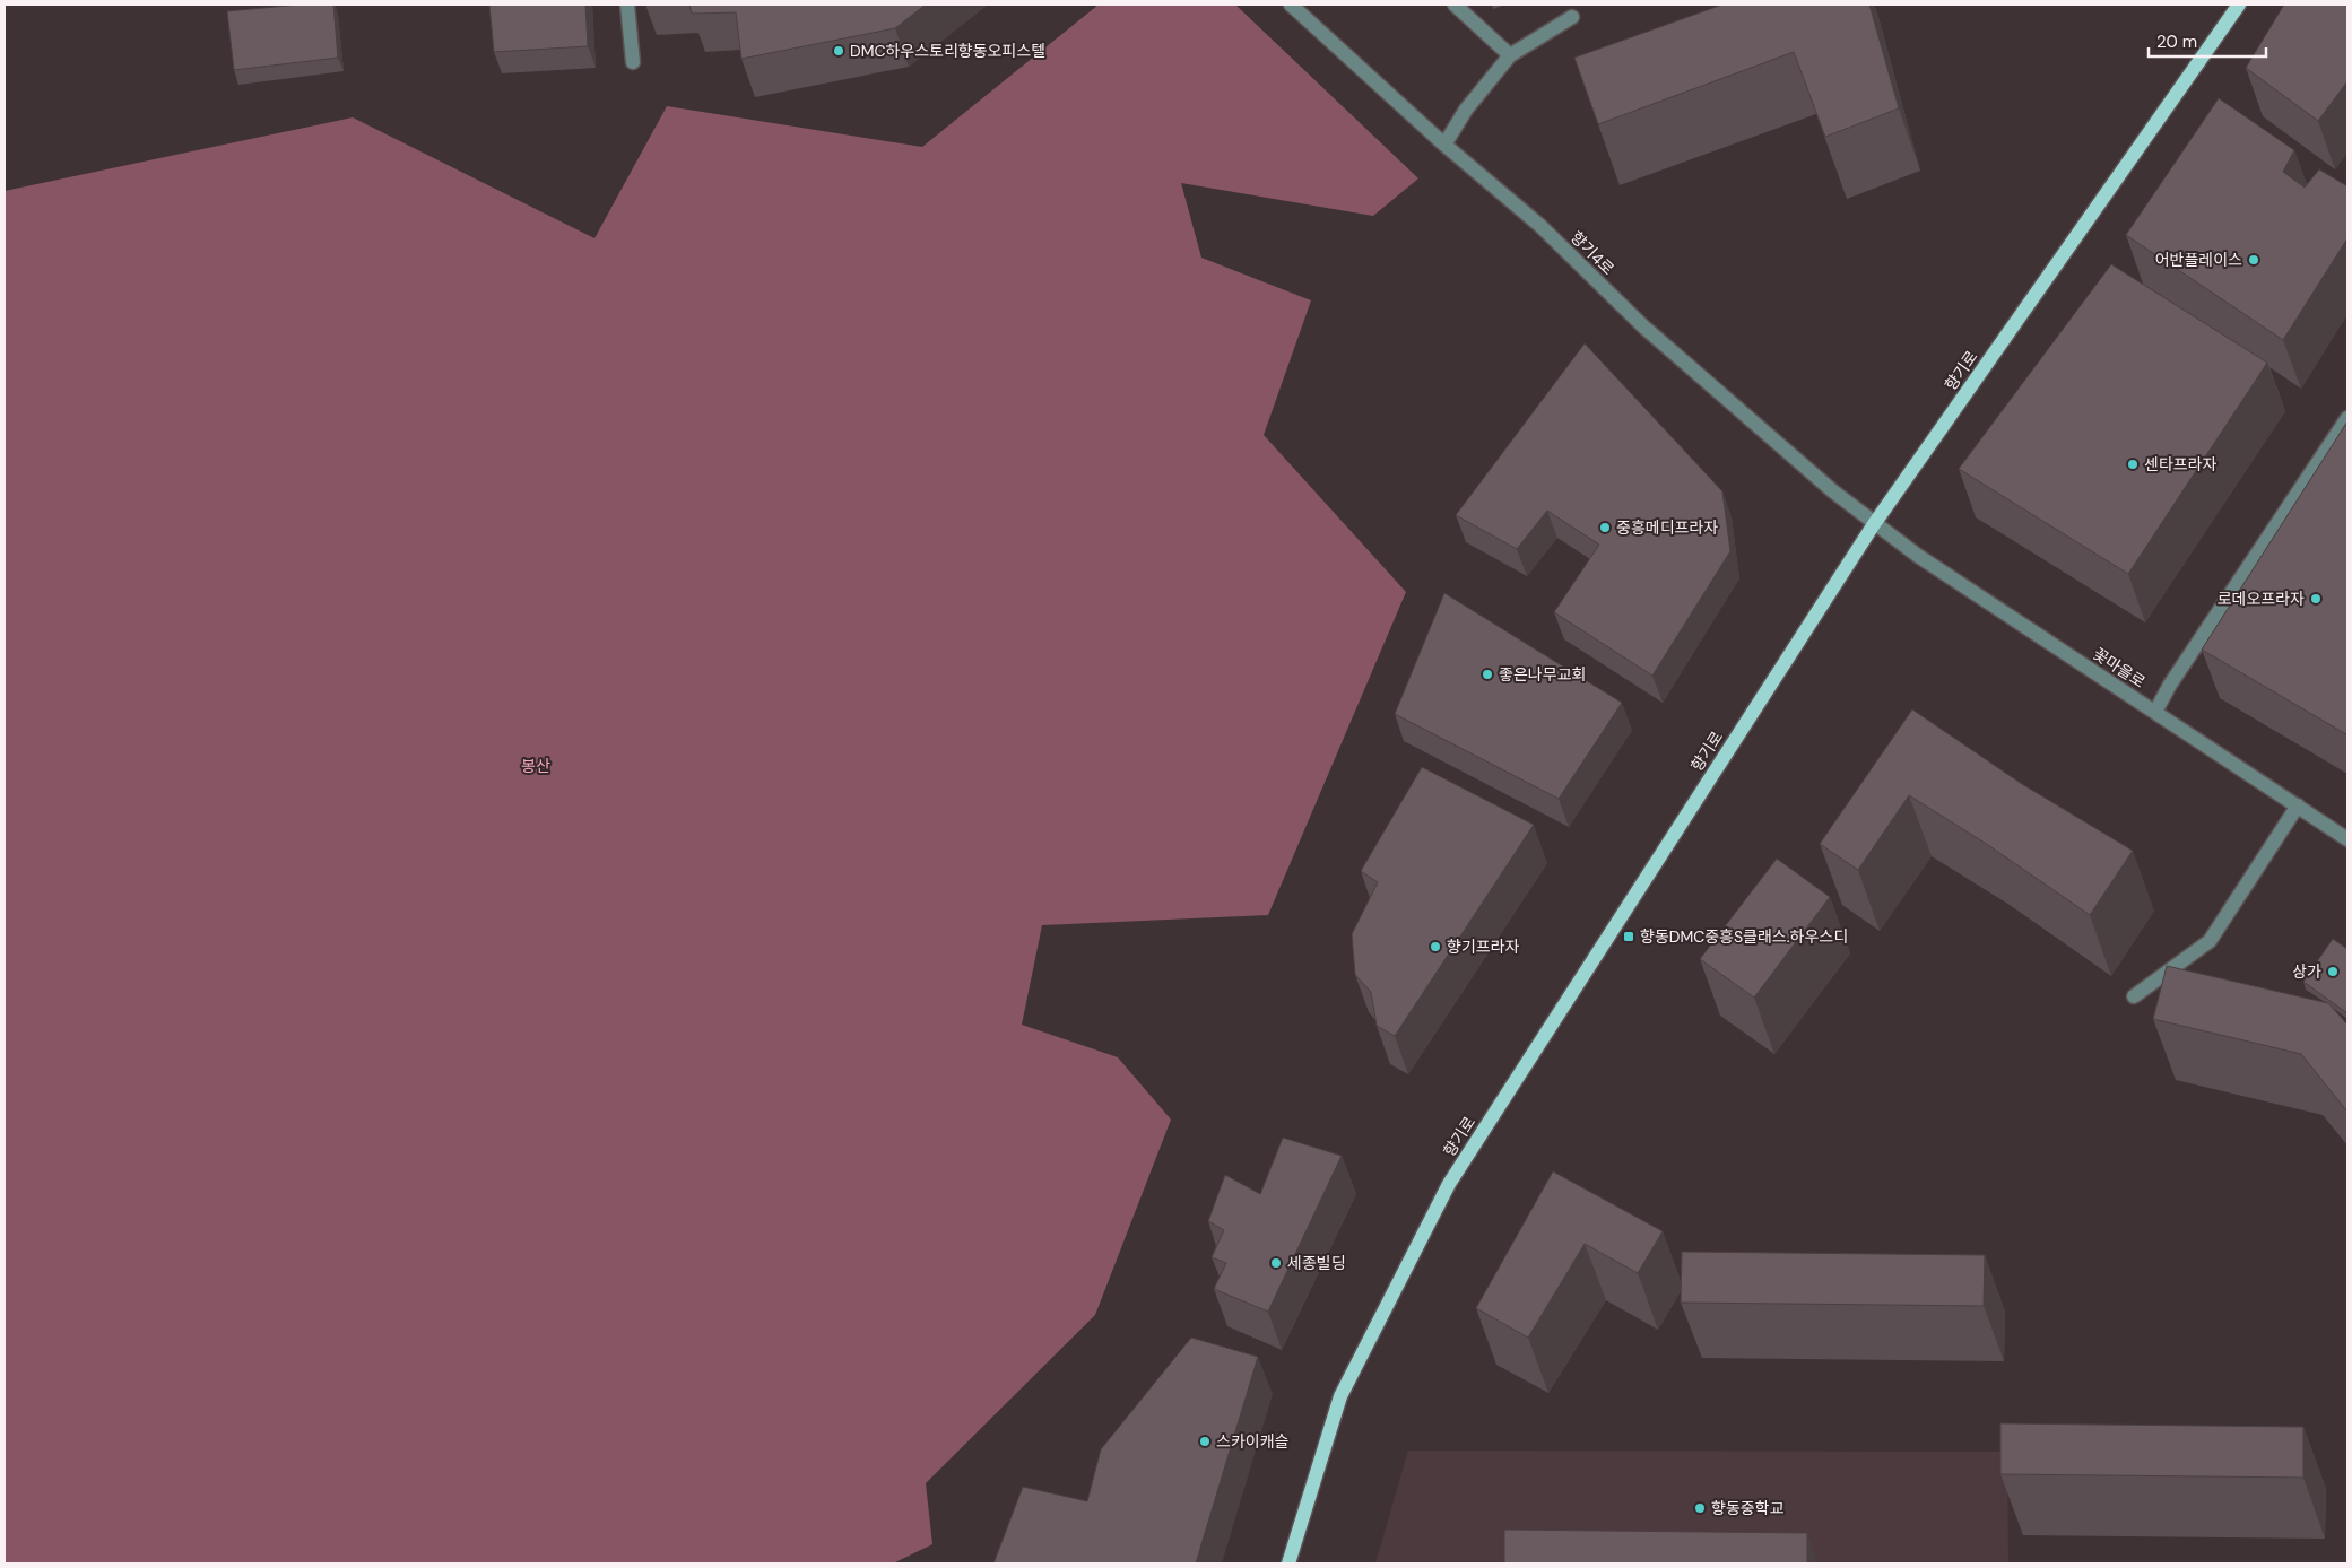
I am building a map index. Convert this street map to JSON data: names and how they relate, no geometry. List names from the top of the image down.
{
  "streets": {
    "main road": ["향기로"],
    "street": ["향기4로", "꽃마을로"]
  },
  "crossings": [
    ["향기4로", "향기로"],
    ["향기4로", "꽃마을로"],
    ["향기로", "꽃마을로"]
  ],
  "parks": ["봉산"],
  "places": {
    "other": [
      "DMC하우스토리향동오피스텔",
      "어반플레이스",
      "센타프라자",
      "중흥메디프라자",
      "로데오프라자",
      "좋은나무교회",
      "향기프라자",
      "상가",
      "세종빌딩",
      "스카이캐슬",
      "향동중학교"
    ],
    "transit": ["향동DMC중흥S클래스.하우스디"]
  },
  "scale_bar": "20 m"
}
